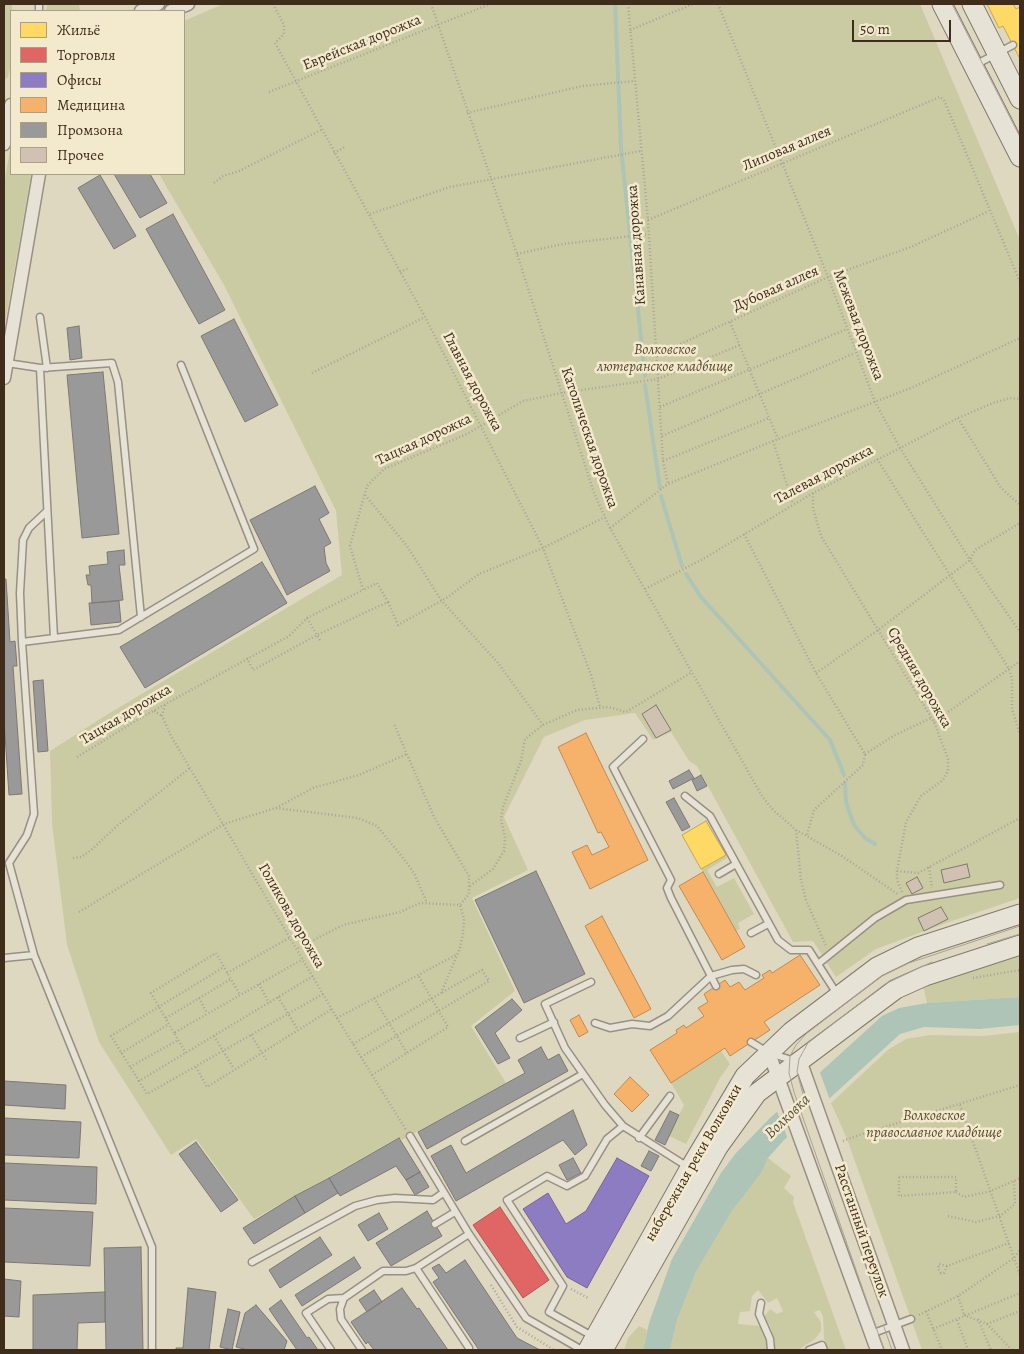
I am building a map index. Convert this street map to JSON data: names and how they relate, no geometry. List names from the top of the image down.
{
  "streets": {
    "street": ["набережная реки Волковки", "Расстанный переулок"],
    "path": [
      "Еврейская дорожка",
      "Липовая аллея",
      "Канавная дорожка",
      "Дубовая аллея",
      "Межевая дорожка",
      "Главная дорожка",
      "Католическая дорожка",
      "Тацкая дорожка",
      "Талевая дорожка",
      "Средняя дорожка",
      "Голикова дорожка"
    ]
  },
  "crossings": [
    ["Еврейская дорожка", "Главная дорожка"],
    ["Еврейская дорожка", "Католическая дорожка"],
    ["Липовая аллея", "Канавная дорожка"],
    ["Липовая аллея", "Дубовая аллея"],
    ["Липовая аллея", "Межевая дорожка"],
    ["Канавная дорожка", "Дубовая аллея"],
    ["Канавная дорожка", "Тацкая дорожка"],
    ["Дубовая аллея", "Межевая дорожка"],
    ["Межевая дорожка", "Талевая дорожка"],
    ["Главная дорожка", "Тацкая дорожка"],
    ["Католическая дорожка", "Тацкая дорожка"],
    ["Католическая дорожка", "Талевая дорожка"],
    ["Католическая дорожка", "Средняя дорожка"],
    ["Талевая дорожка", "Средняя дорожка"],
    ["набережная реки Волковки", "Расстанный переулок"]
  ],
  "water": ["Волковка"],
  "parks": ["Волковское лютеранское кладбище", "Волковское православное кладбище"],
  "legend": [
    "Жильё",
    "Торговля",
    "Офисы",
    "Медицина",
    "Промзона",
    "Прочее"
  ],
  "scale_bar": "50 m"
}
